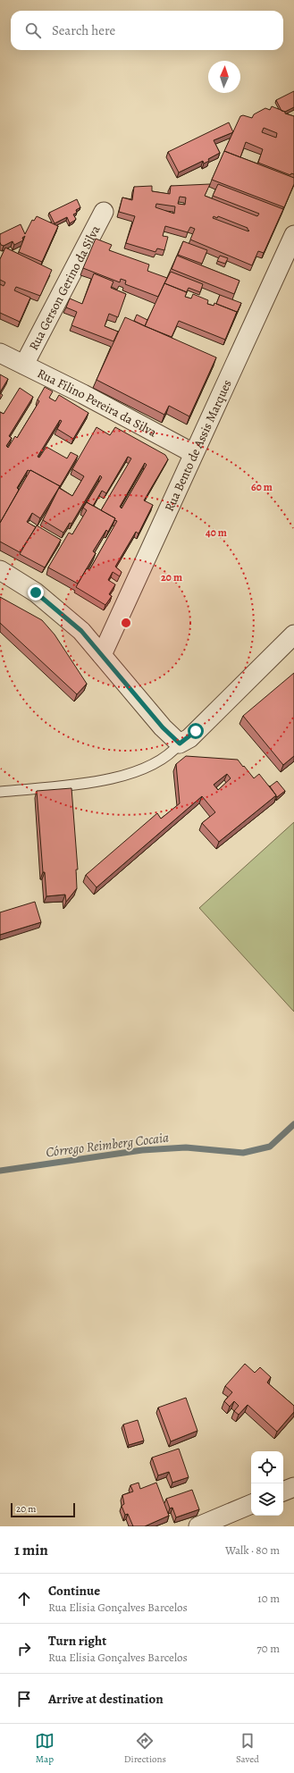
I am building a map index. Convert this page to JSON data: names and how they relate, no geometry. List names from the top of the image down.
{
  "streets": {
    "street": ["Rua Gerson Gerino da Silva", "Rua Filino Pereira da Silva", "Rua Bento de Assis Marques"]
  },
  "crossings": [
    ["Rua Gerson Gerino da Silva", "Rua Filino Pereira da Silva"],
    ["Rua Filino Pereira da Silva", "Rua Bento de Assis Marques"]
  ],
  "water": ["Córrego Reimberg Cocaia"],
  "scale_bar": "20 m",
  "north": "top",
  "page": {
    "search": "Search here",
    "scale": "20 m",
    "heading": ["1 min", "Walk · 80 m"],
    "list": [
      ["Continue", "Rua Elisia Gonçalves Barcelos", "10 m"],
      ["Turn right", "Rua Elisia Gonçalves Barcelos", "70 m"],
      "Arrive at destination"
    ],
    "nav": ["Map", "Directions", "Saved"]
  },
  "rings": ["60 m", "40 m", "20 m"]
}
